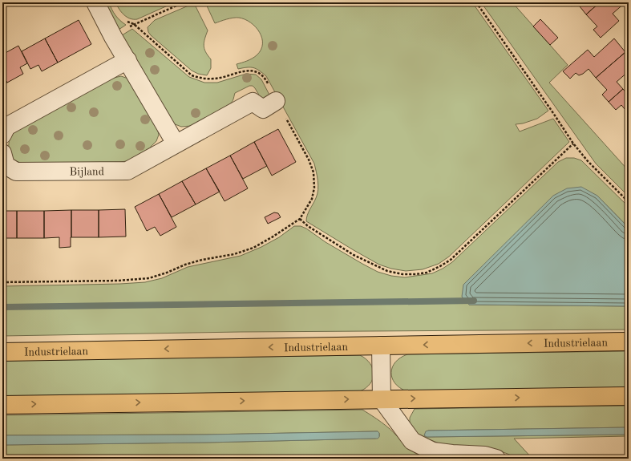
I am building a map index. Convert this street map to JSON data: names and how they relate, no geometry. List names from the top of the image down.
{
  "streets": {
    "main road": ["Industrielaan"],
    "street": ["Bijland"]
  }
}
